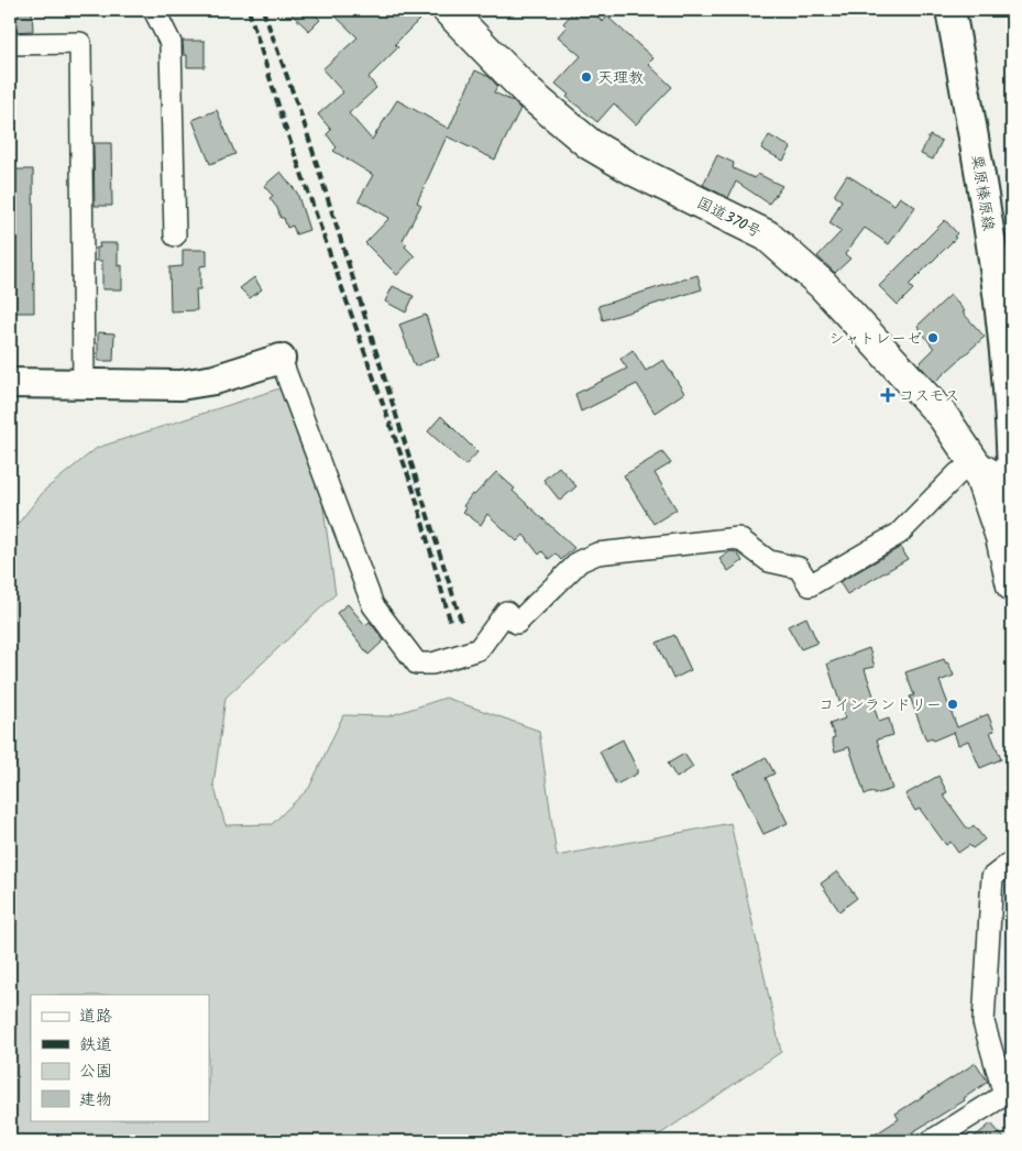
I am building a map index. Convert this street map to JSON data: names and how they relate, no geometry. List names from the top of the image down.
{
  "streets": {
    "highway": ["国道370号"],
    "main road": ["粟原榛原線"]
  },
  "places": {
    "other": ["天理教", "シャトレーゼ", "コインランドリー"],
    "health": ["コスモス"]
  },
  "legend": [
    "道路",
    "鉄道",
    "公園",
    "建物"
  ]
}
